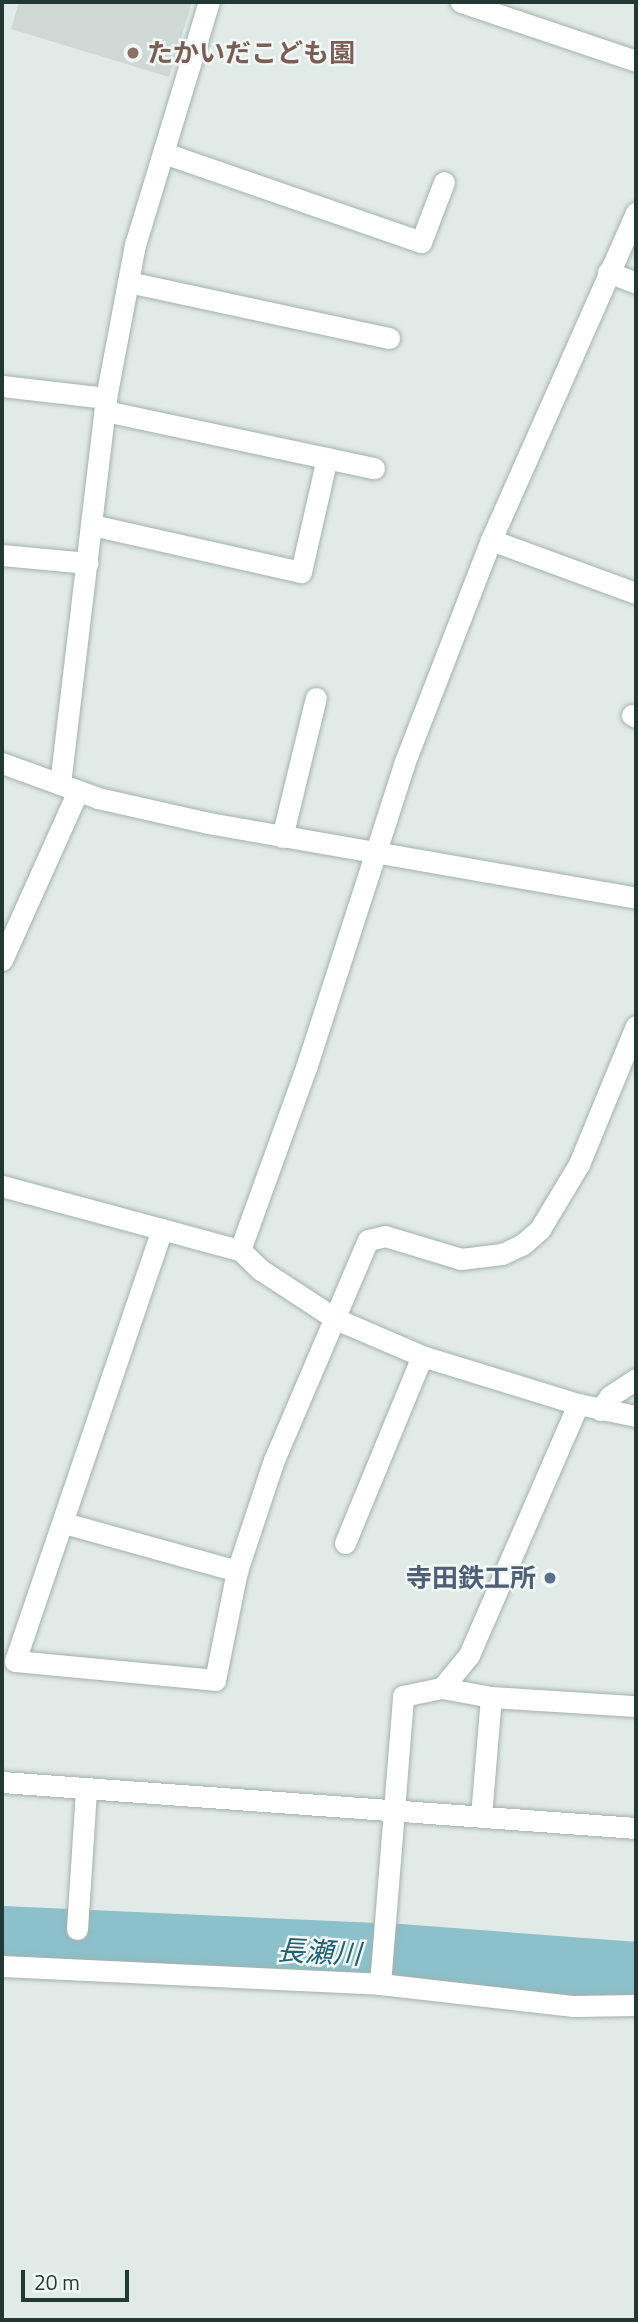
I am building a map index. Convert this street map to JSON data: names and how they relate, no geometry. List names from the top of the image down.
{
  "water": ["長瀬川"],
  "places": ["たかいだこども園", "寺田鉄工所"],
  "scale_bar": "20 m"
}
